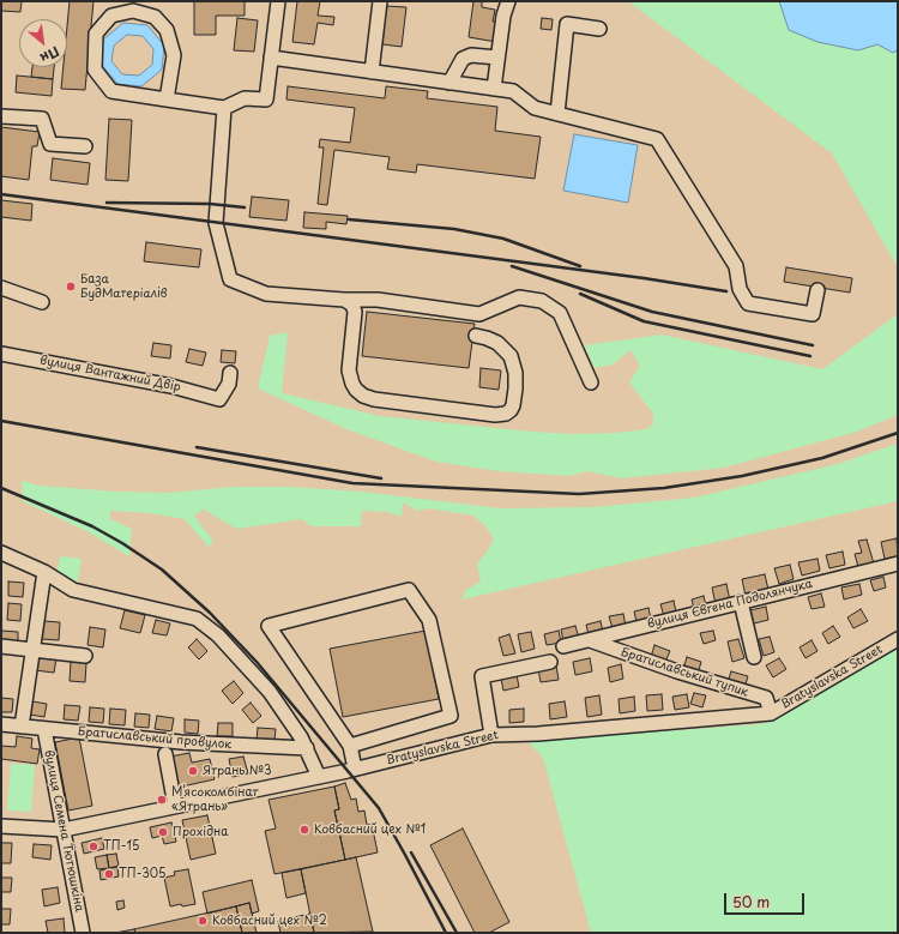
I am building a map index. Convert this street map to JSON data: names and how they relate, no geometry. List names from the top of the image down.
{
  "streets": {
    "street": [
      "вулиця Вантажний Двір",
      "вулиця Євгена Подолянчука",
      "Братиславський тупик",
      "Bratyslavska Street",
      "Братиславський провулок",
      "вулиця Семена Тютюшкіна"
    ]
  },
  "crossings": [
    ["вулиця Євгена Подолянчука", "Братиславський тупик"],
    ["Братиславський тупик", "Bratyslavska Street"],
    ["Bratyslavska Street", "вулиця Семена Тютюшкіна"],
    ["Братиславський провулок", "вулиця Семена Тютюшкіна"]
  ],
  "places": [
    "База БудМатеріалів",
    "Ятрань №3",
    "М’ясокомбінат «Ятрань»",
    "Ковбасний цех №1",
    "Прохідна",
    "ТП-15",
    "ТП-305",
    "Ковбасний цех №2"
  ],
  "scale_bar": "50 m",
  "north": "bottom right"
}
